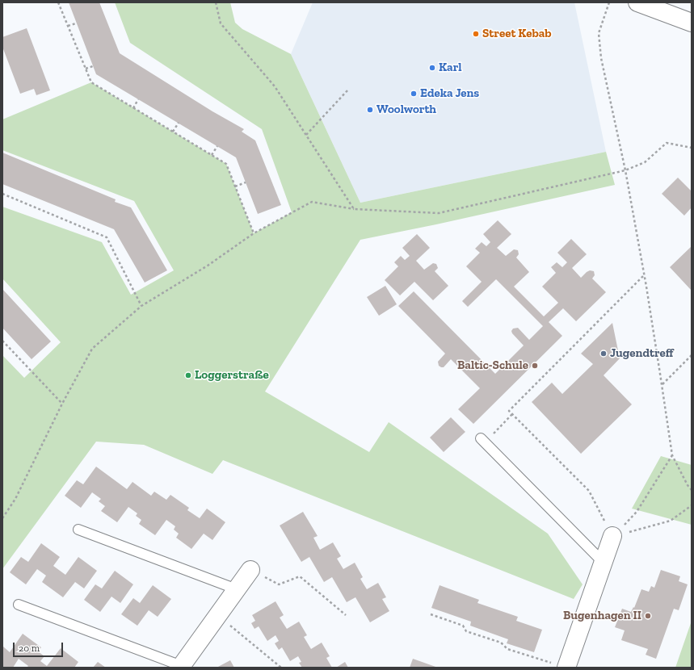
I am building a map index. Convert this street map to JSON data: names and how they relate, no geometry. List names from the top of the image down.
{
  "places": [
    "Street Kebab",
    "Karl",
    "Edeka Jens",
    "Woolworth",
    "Jugendtreff",
    "Baltic-Schule",
    "Loggerstraße",
    "Bugenhagen II"
  ],
  "scale_bar": "20 m"
}
